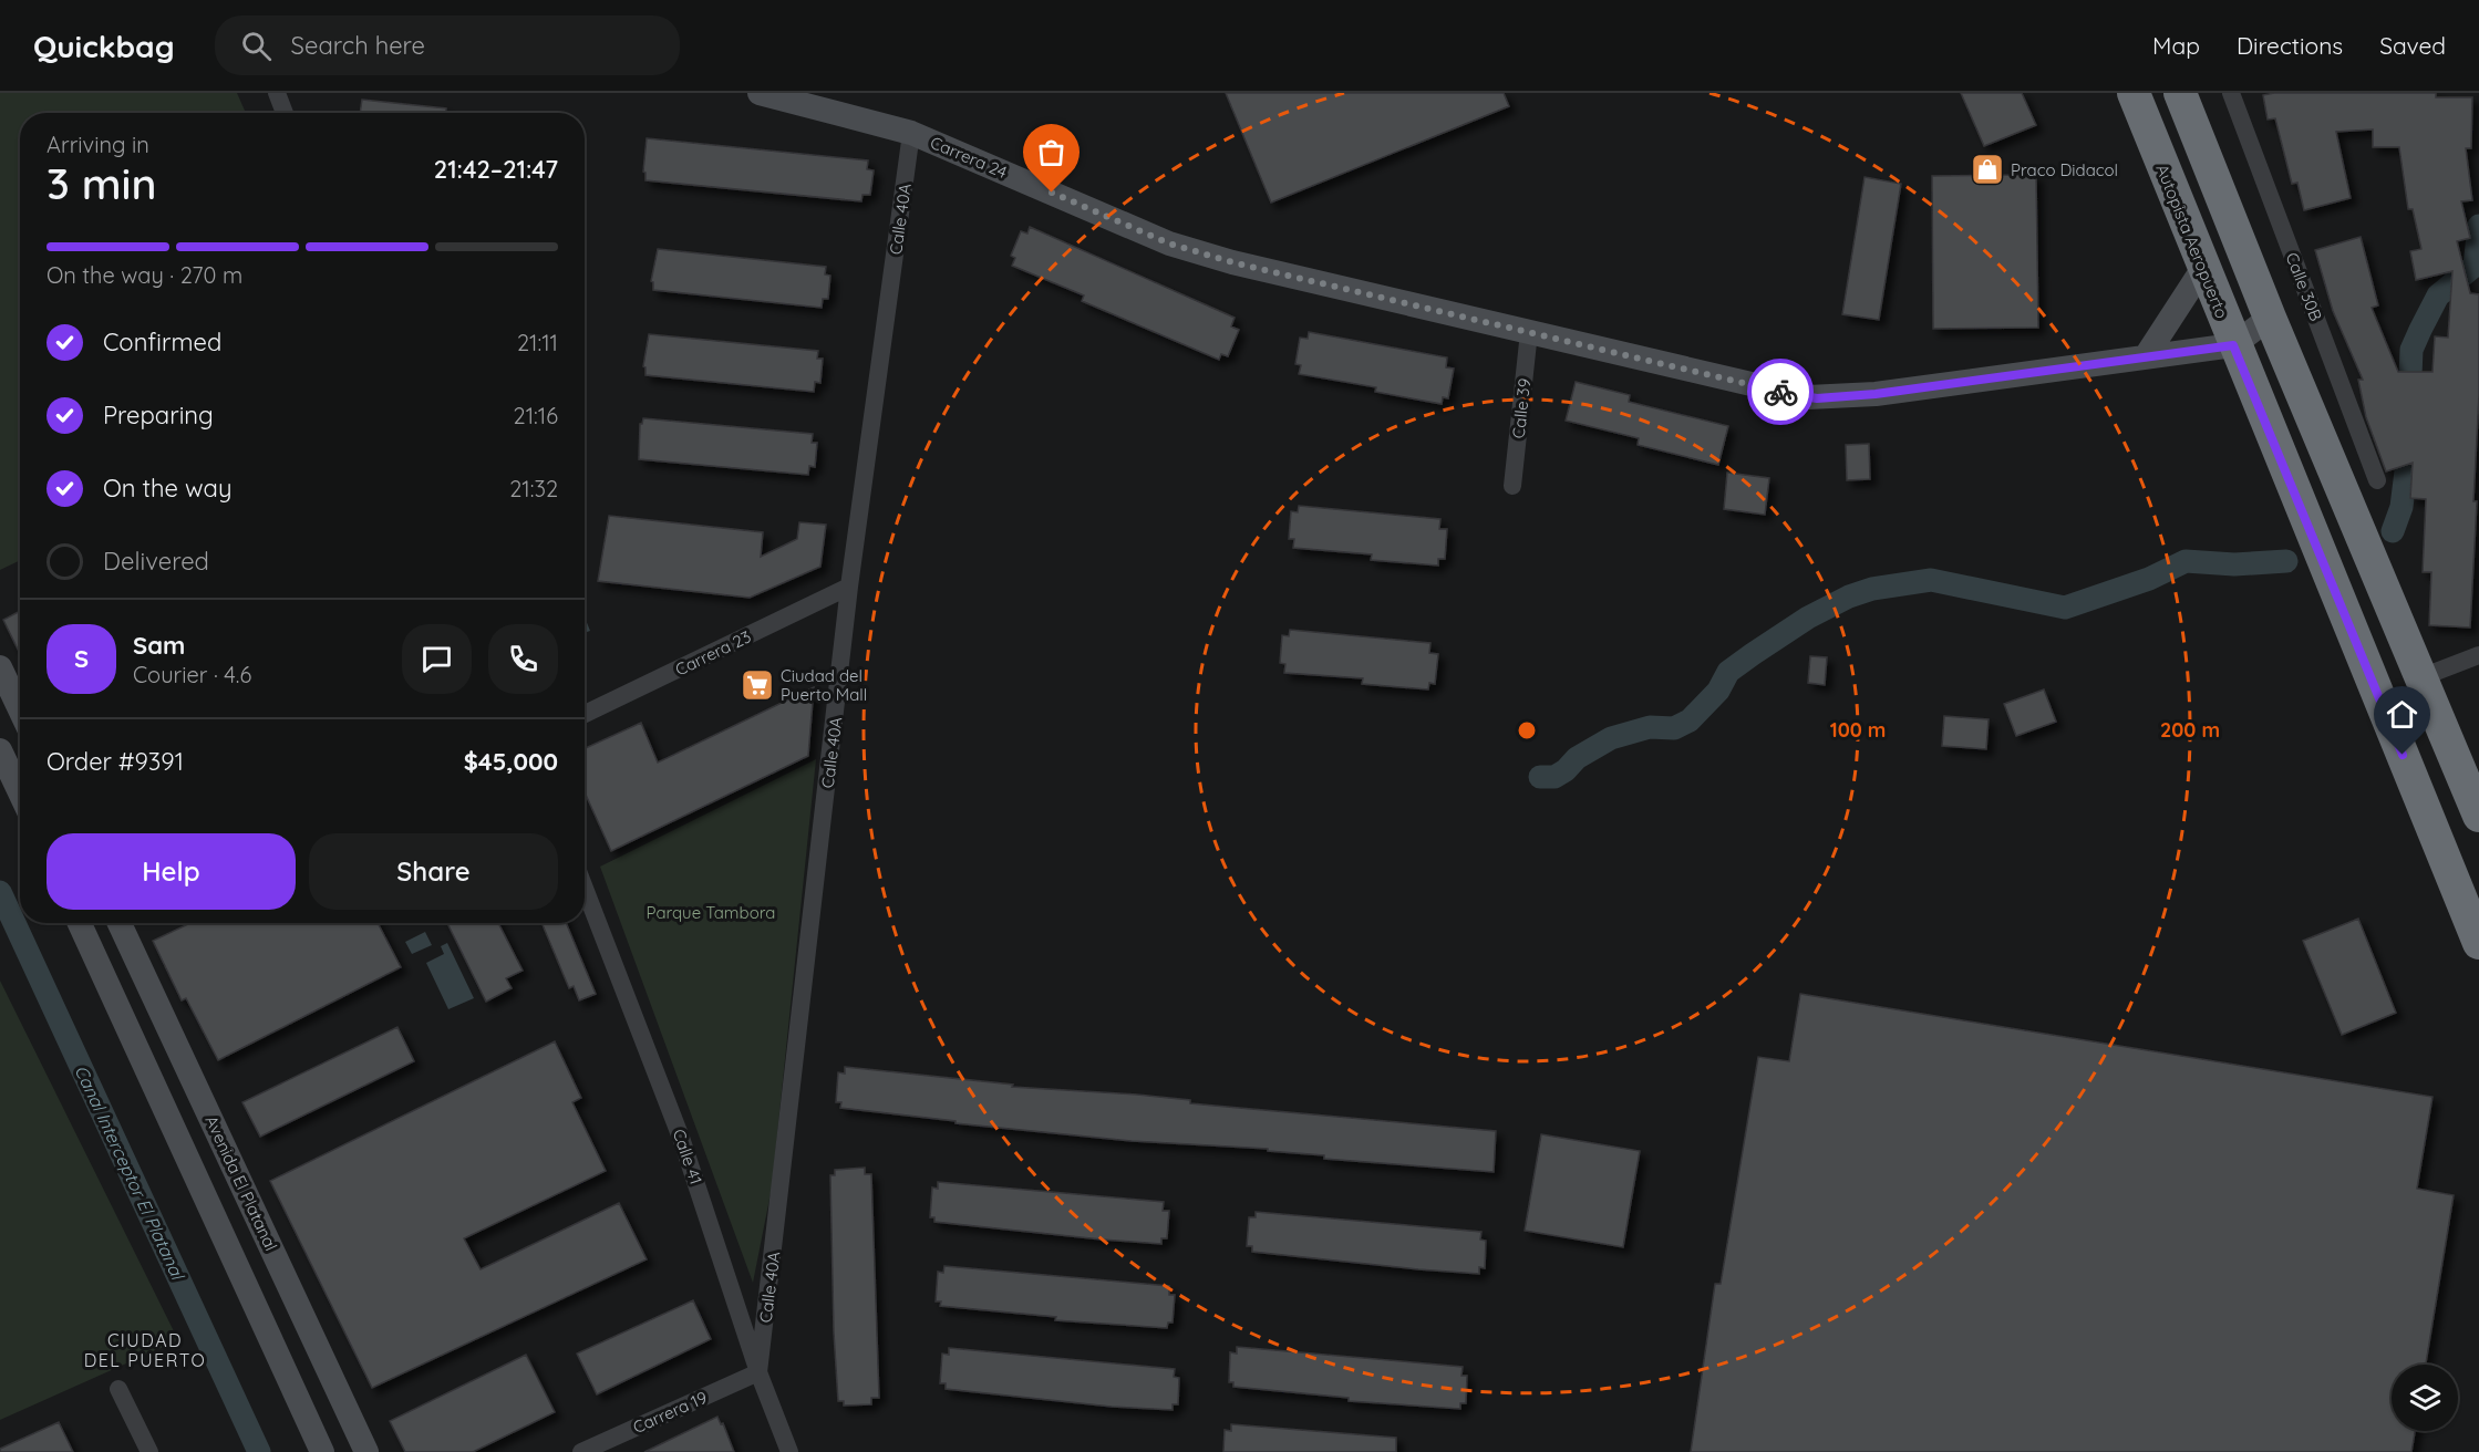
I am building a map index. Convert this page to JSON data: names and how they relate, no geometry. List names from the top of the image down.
{
  "streets": {
    "highway": ["Autopista Aeropuerto"],
    "street": [
      "Carrera 24",
      "Calle 40A",
      "Calle 30B",
      "Calle 39",
      "Carrera 23",
      "Calle 41",
      "Avenida El Platanal",
      "Carrera 19"
    ]
  },
  "crossings": [
    ["Carrera 24", "Calle 40A"],
    ["Carrera 24", "Autopista Aeropuerto"],
    ["Carrera 24", "Calle 39"],
    ["Calle 40A", "Carrera 23"],
    ["Calle 40A", "Calle 41"],
    ["Calle 40A", "Carrera 19"],
    ["Calle 41", "Carrera 19"]
  ],
  "districts": ["CIUDAD DEL PUERTO"],
  "water": ["Canal Interceptor El Platanal"],
  "parks": ["Parque Tambora"],
  "places": {
    "shop": ["Praco Didacol"],
    "supermarket": ["Ciudad del Puerto Mall"]
  },
  "page": {
    "header": "Quickbag",
    "search": "Search here",
    "nav": ["Map", "Directions", "Saved"],
    "heading": ["3 min", "Arriving in", "21:42–21:47"],
    "panel": [
      "Sam",
      "Courier · 4.6",
      "Order #9391",
      "$45,000"
    ],
    "bar": "On the way · 270 m",
    "list": [
      ["Confirmed", "21:11"],
      ["Preparing", "21:16"],
      ["On the way", "21:32"],
      "Delivered"
    ],
    "round": "S",
    "buttons": ["Help", "Share"]
  },
  "rings": ["100 m", "200 m"]
}
